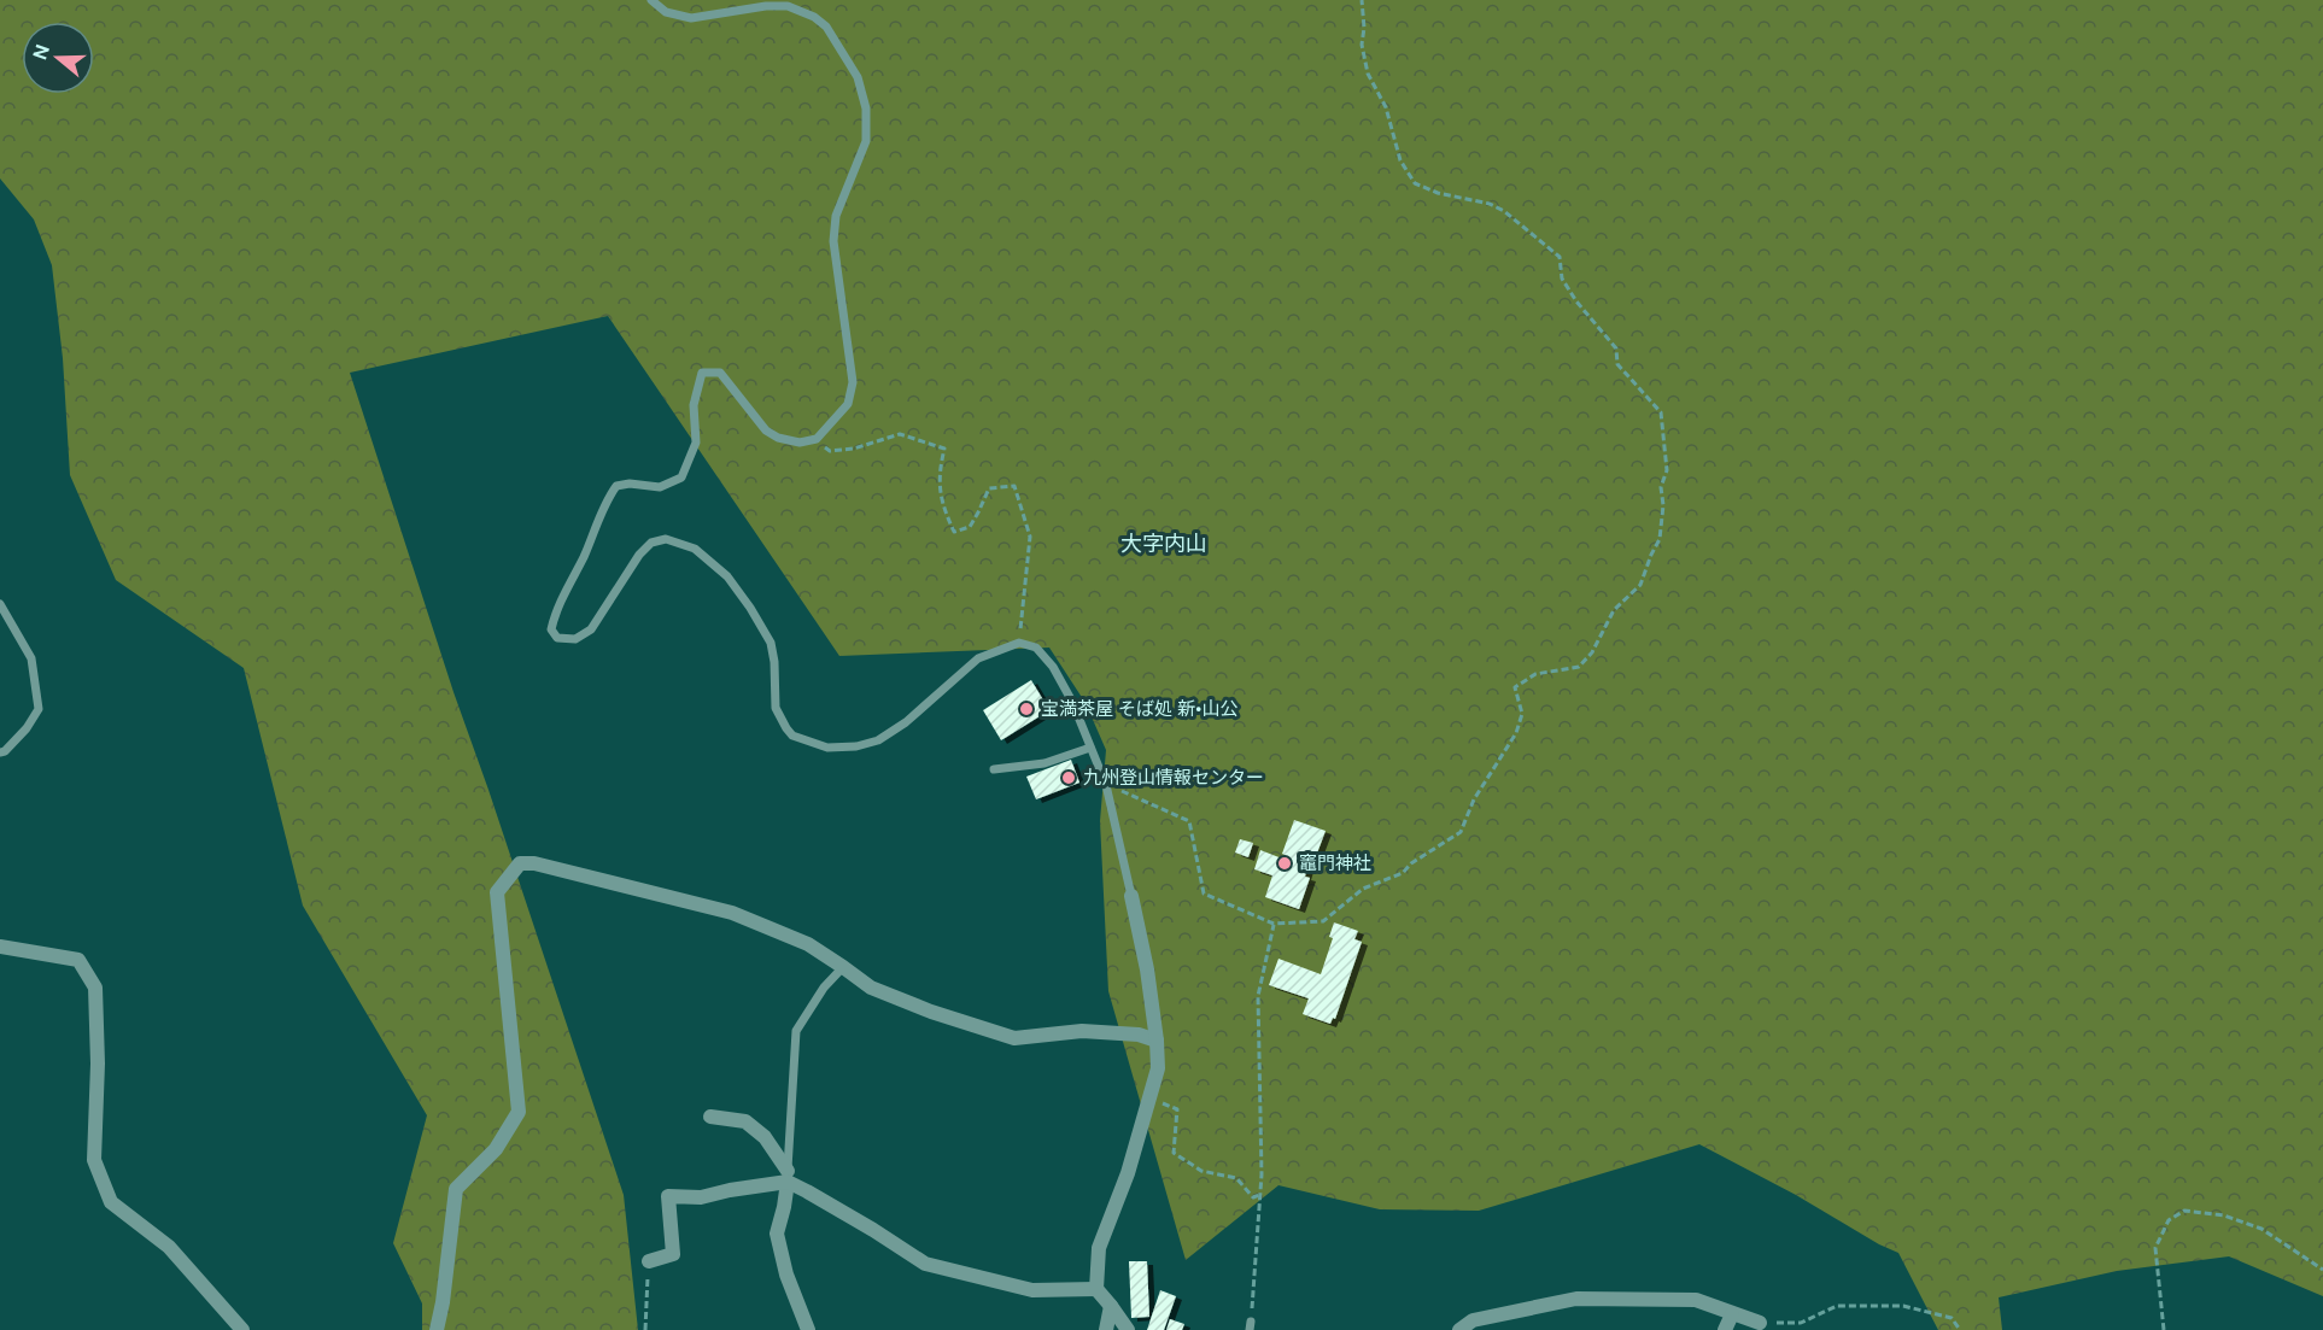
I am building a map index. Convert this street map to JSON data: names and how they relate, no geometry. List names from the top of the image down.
{
  "districts": ["大字内山"],
  "places": ["宝満茶屋 そば処 新•山公", "九州登山情報センター", "竈門神社"],
  "north": "left"
}
